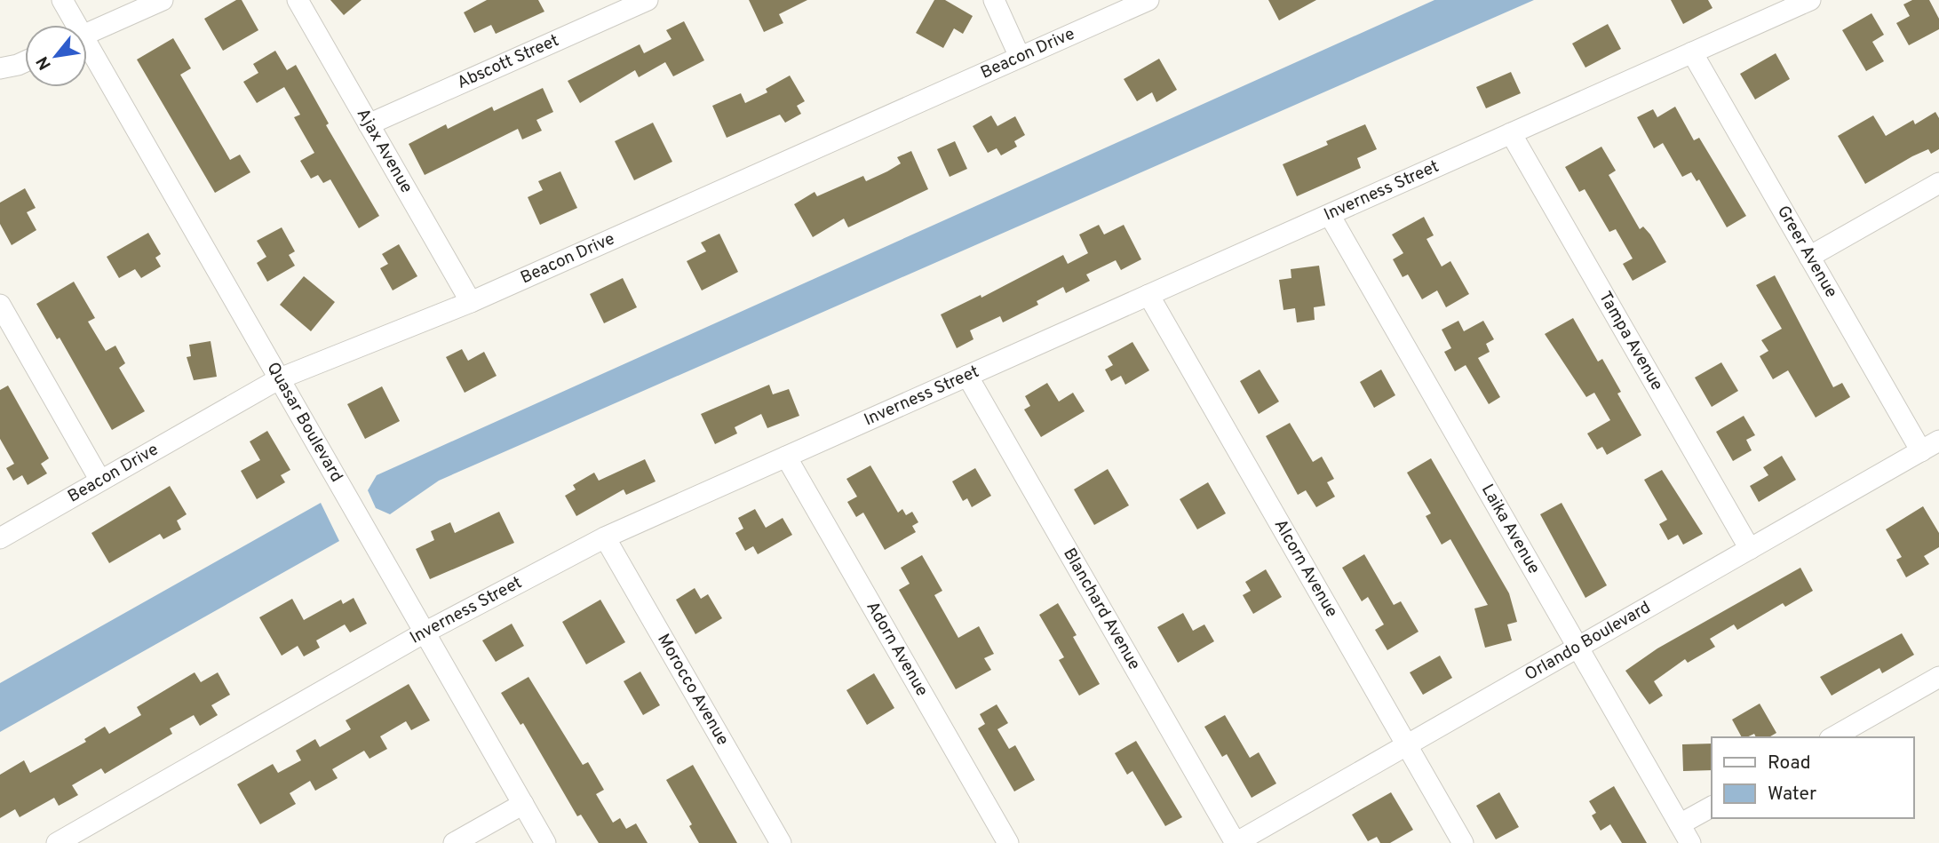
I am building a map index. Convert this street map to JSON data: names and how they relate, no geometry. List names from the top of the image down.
{
  "streets": {
    "street": [
      "Beacon Drive",
      "Abscott Street",
      "Ajax Avenue",
      "Inverness Street",
      "Greer Avenue",
      "Tampa Avenue",
      "Quasar Boulevard",
      "Laika Avenue",
      "Alcorn Avenue",
      "Blanchard Avenue",
      "Orlando Boulevard",
      "Adorn Avenue",
      "Morocco Avenue"
    ]
  },
  "crossings": [
    ["Beacon Drive", "Ajax Avenue"],
    ["Beacon Drive", "Quasar Boulevard"],
    ["Abscott Street", "Ajax Avenue"],
    ["Inverness Street", "Greer Avenue"],
    ["Inverness Street", "Tampa Avenue"],
    ["Inverness Street", "Quasar Boulevard"],
    ["Inverness Street", "Laika Avenue"],
    ["Inverness Street", "Alcorn Avenue"],
    ["Inverness Street", "Blanchard Avenue"],
    ["Inverness Street", "Adorn Avenue"],
    ["Inverness Street", "Morocco Avenue"],
    ["Greer Avenue", "Orlando Boulevard"],
    ["Tampa Avenue", "Orlando Boulevard"],
    ["Laika Avenue", "Orlando Boulevard"],
    ["Alcorn Avenue", "Orlando Boulevard"],
    ["Blanchard Avenue", "Orlando Boulevard"]
  ],
  "legend": ["Road", "Water"],
  "north": "bottom left"
}
